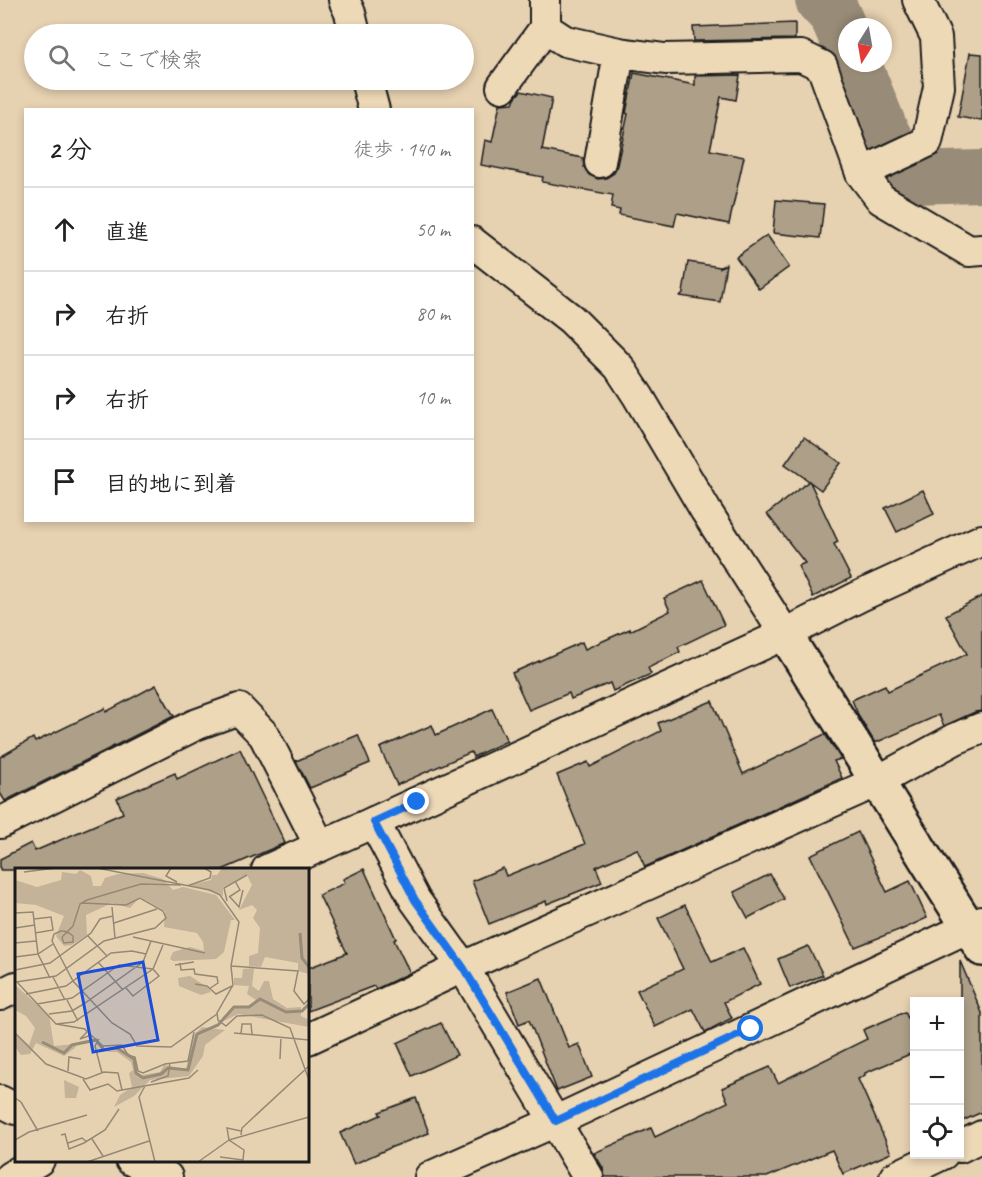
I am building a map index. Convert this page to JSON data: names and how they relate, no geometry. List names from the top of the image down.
{
  "north": "bottom",
  "page": {
    "search": "ここで検索",
    "heading": ["2 分", "徒歩 · 140 m"],
    "list": [
      ["直進", "50 m"],
      ["右折", "80 m"],
      ["右折", "10 m"],
      "目的地に到着"
    ],
    "map_buttons": ["+", "−"]
  }
}
